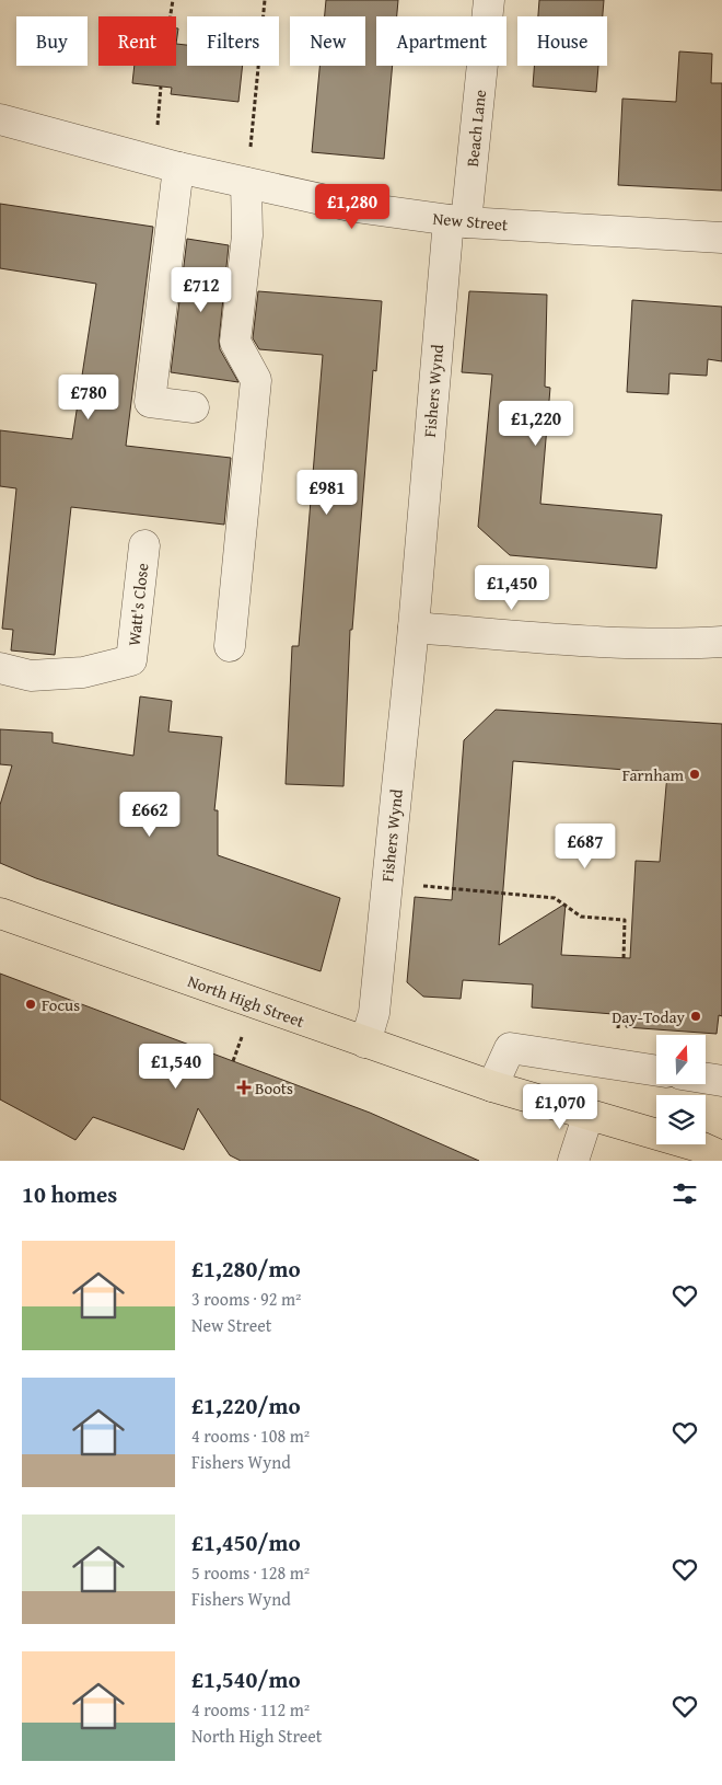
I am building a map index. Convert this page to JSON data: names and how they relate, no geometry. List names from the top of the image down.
{
  "streets": {
    "main road": ["North High Street"],
    "street": [
      "Beach Lane",
      "New Street",
      "Fishers Wynd",
      "Watt's Close"
    ]
  },
  "crossings": [
    ["Beach Lane", "New Street"],
    ["Beach Lane", "Fishers Wynd"],
    ["New Street", "Fishers Wynd"],
    ["Fishers Wynd", "North High Street"]
  ],
  "places": {
    "other": ["Farnham", "Focus", "Day-Today"],
    "health": ["Boots"]
  },
  "north": "top",
  "page": {
    "chip": [
      "Buy",
      "Rent",
      "Filters",
      "New",
      "Apartment",
      "House"
    ],
    "price": [
      "£1,280",
      "£712",
      "£780",
      "£1,220",
      "£981",
      "£1,450",
      "£662",
      "£687",
      "£1,540",
      "£1,070"
    ],
    "heading": "10 homes",
    "list": [
      {
        "name": "£1,280/mo",
        "note": "3 rooms · 92 m² · New Street"
      },
      {
        "name": "£1,220/mo",
        "note": "4 rooms · 108 m² · Fishers Wynd"
      },
      {
        "name": "£1,450/mo",
        "note": "5 rooms · 128 m² · Fishers Wynd"
      },
      {
        "name": "£1,540/mo",
        "note": "4 rooms · 112 m² · North High Street"
      }
    ]
  }
}
